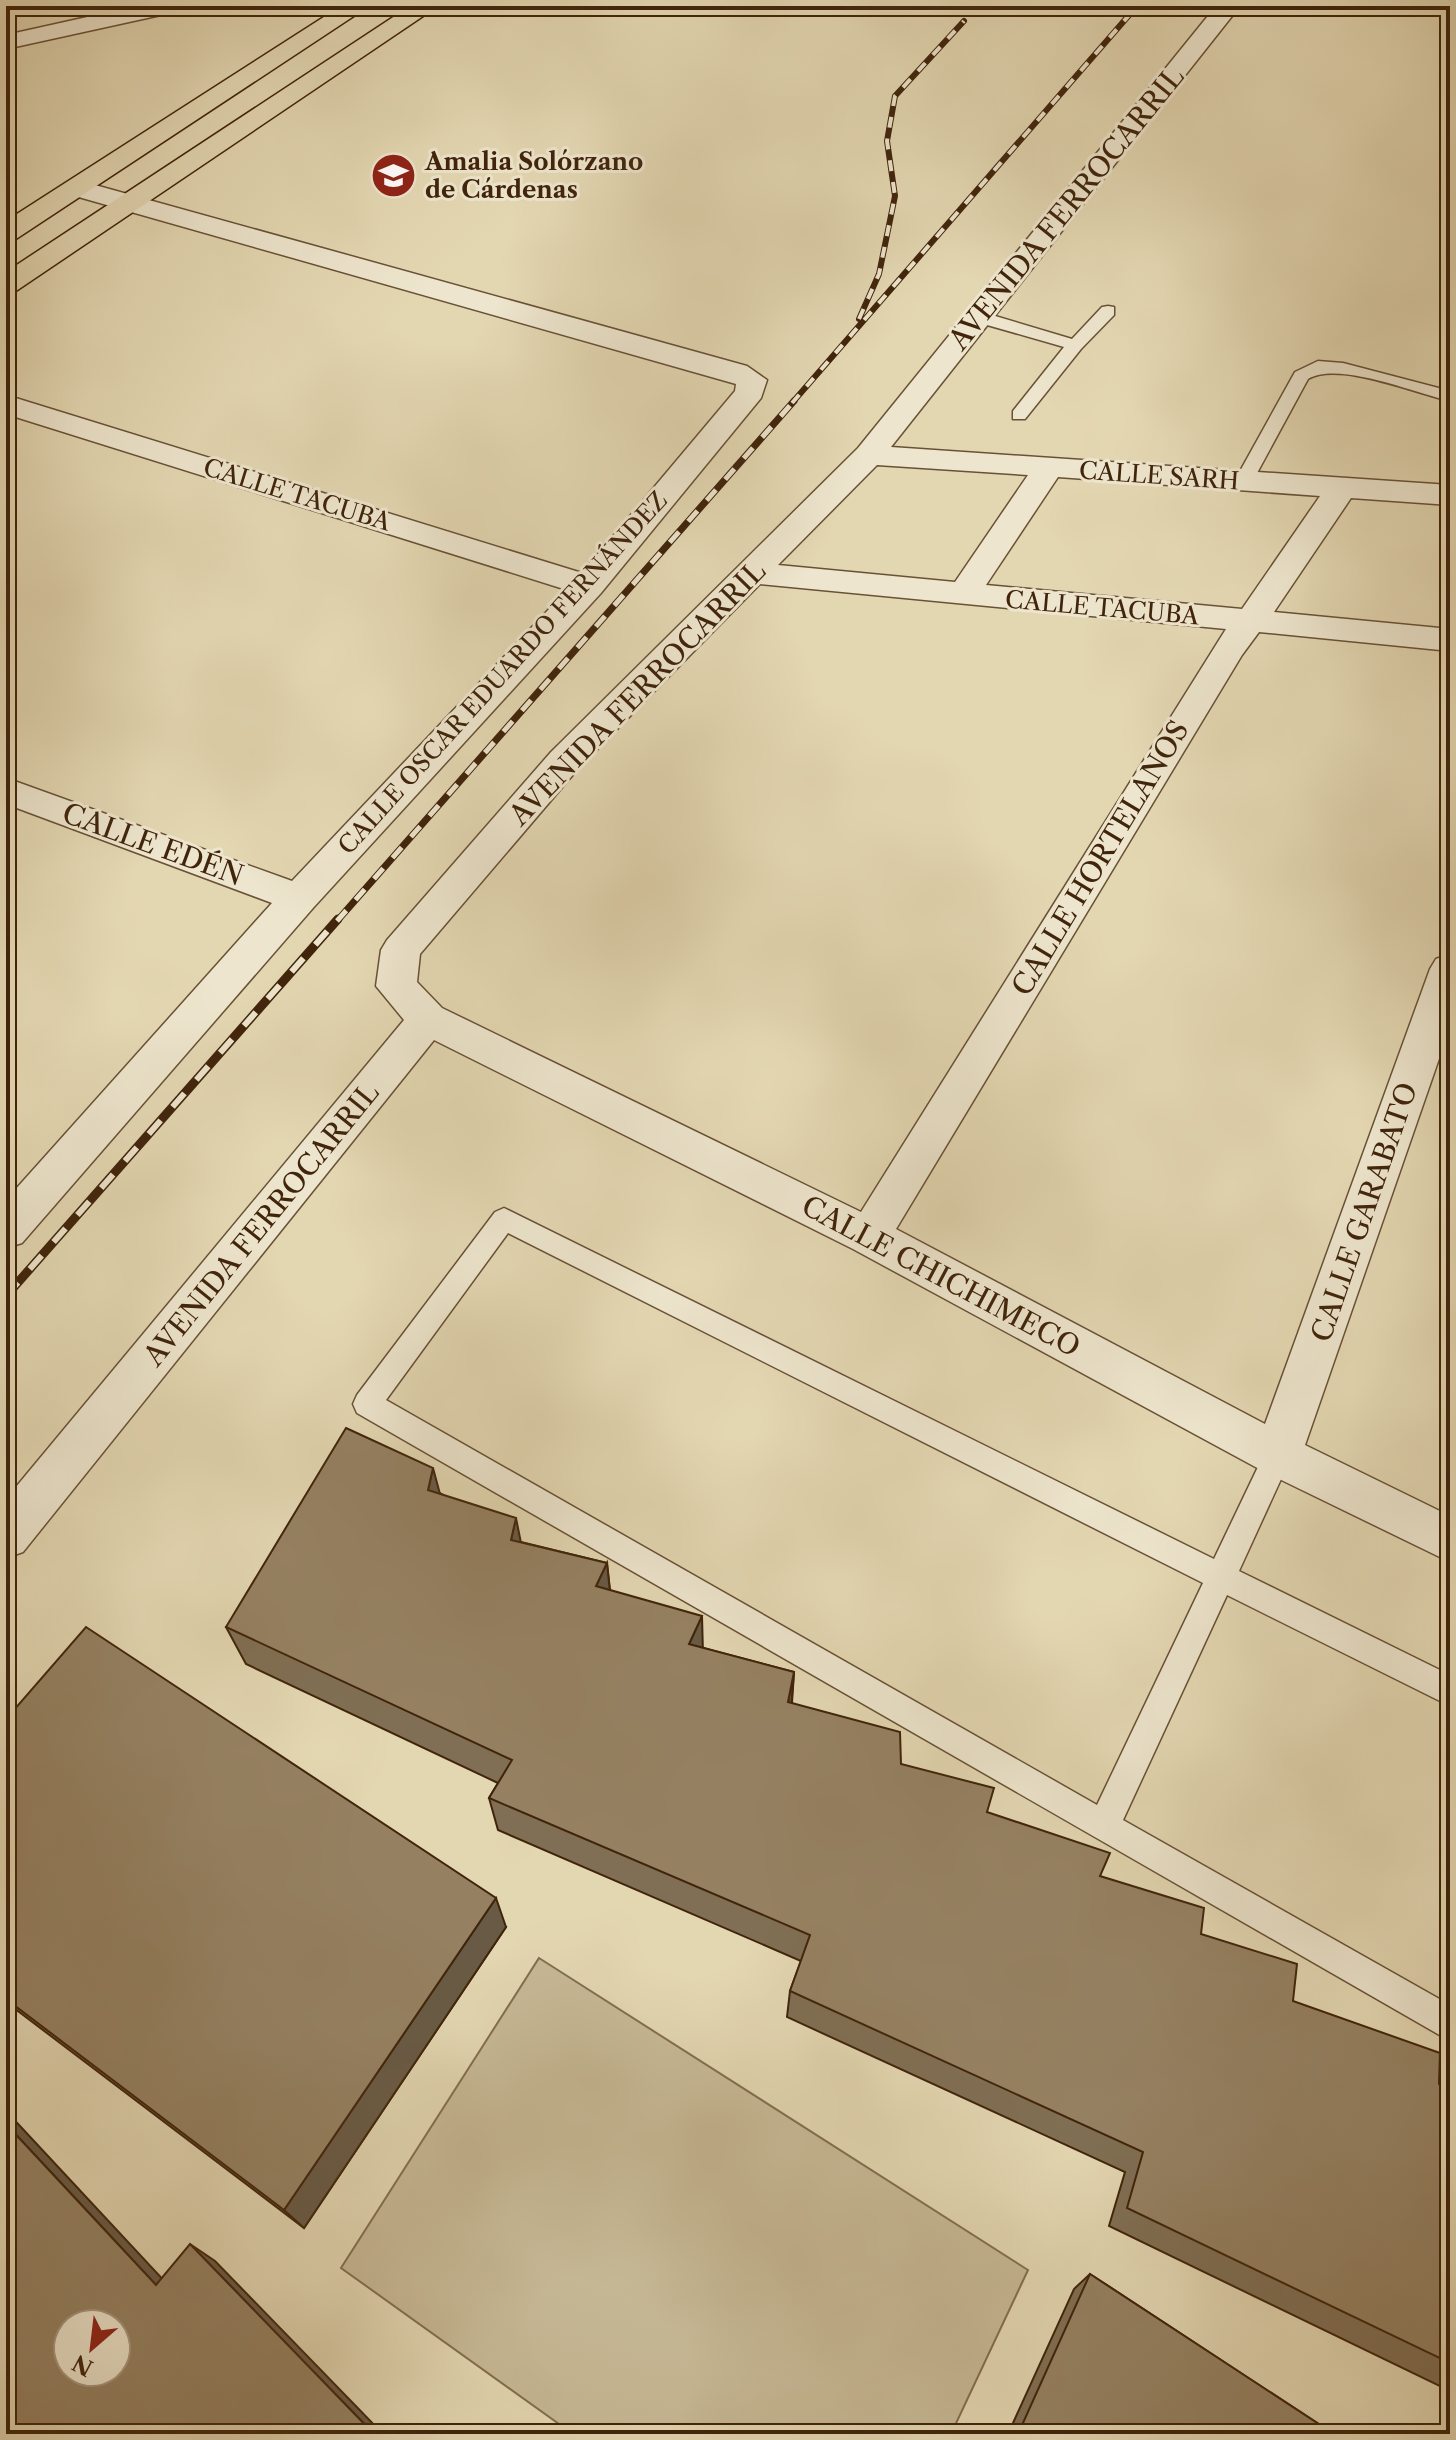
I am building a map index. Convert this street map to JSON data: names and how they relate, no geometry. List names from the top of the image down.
{
  "streets": {
    "street": [
      "AVENIDA FERROCARRIL",
      "CALLE SARH",
      "CALLE TACUBA",
      "CALLE OSCAR EDUARDO FERNÁNDEZ",
      "CALLE EDÉN",
      "CALLE HORTELANOS",
      "CALLE GARABATO",
      "CALLE CHICHIMECO"
    ]
  },
  "crossings": [
    ["AVENIDA FERROCARRIL", "CALLE SARH"],
    ["AVENIDA FERROCARRIL", "CALLE TACUBA"],
    ["AVENIDA FERROCARRIL", "CALLE CHICHIMECO"],
    ["CALLE SARH", "CALLE HORTELANOS"],
    ["CALLE TACUBA", "CALLE OSCAR EDUARDO FERNÁNDEZ"],
    ["CALLE TACUBA", "CALLE HORTELANOS"],
    ["CALLE OSCAR EDUARDO FERNÁNDEZ", "CALLE EDÉN"],
    ["CALLE HORTELANOS", "CALLE CHICHIMECO"],
    ["CALLE GARABATO", "CALLE CHICHIMECO"]
  ],
  "places": {
    "school or university": ["Amalia Solórzano de Cárdenas"]
  },
  "north": "bottom left"
}
